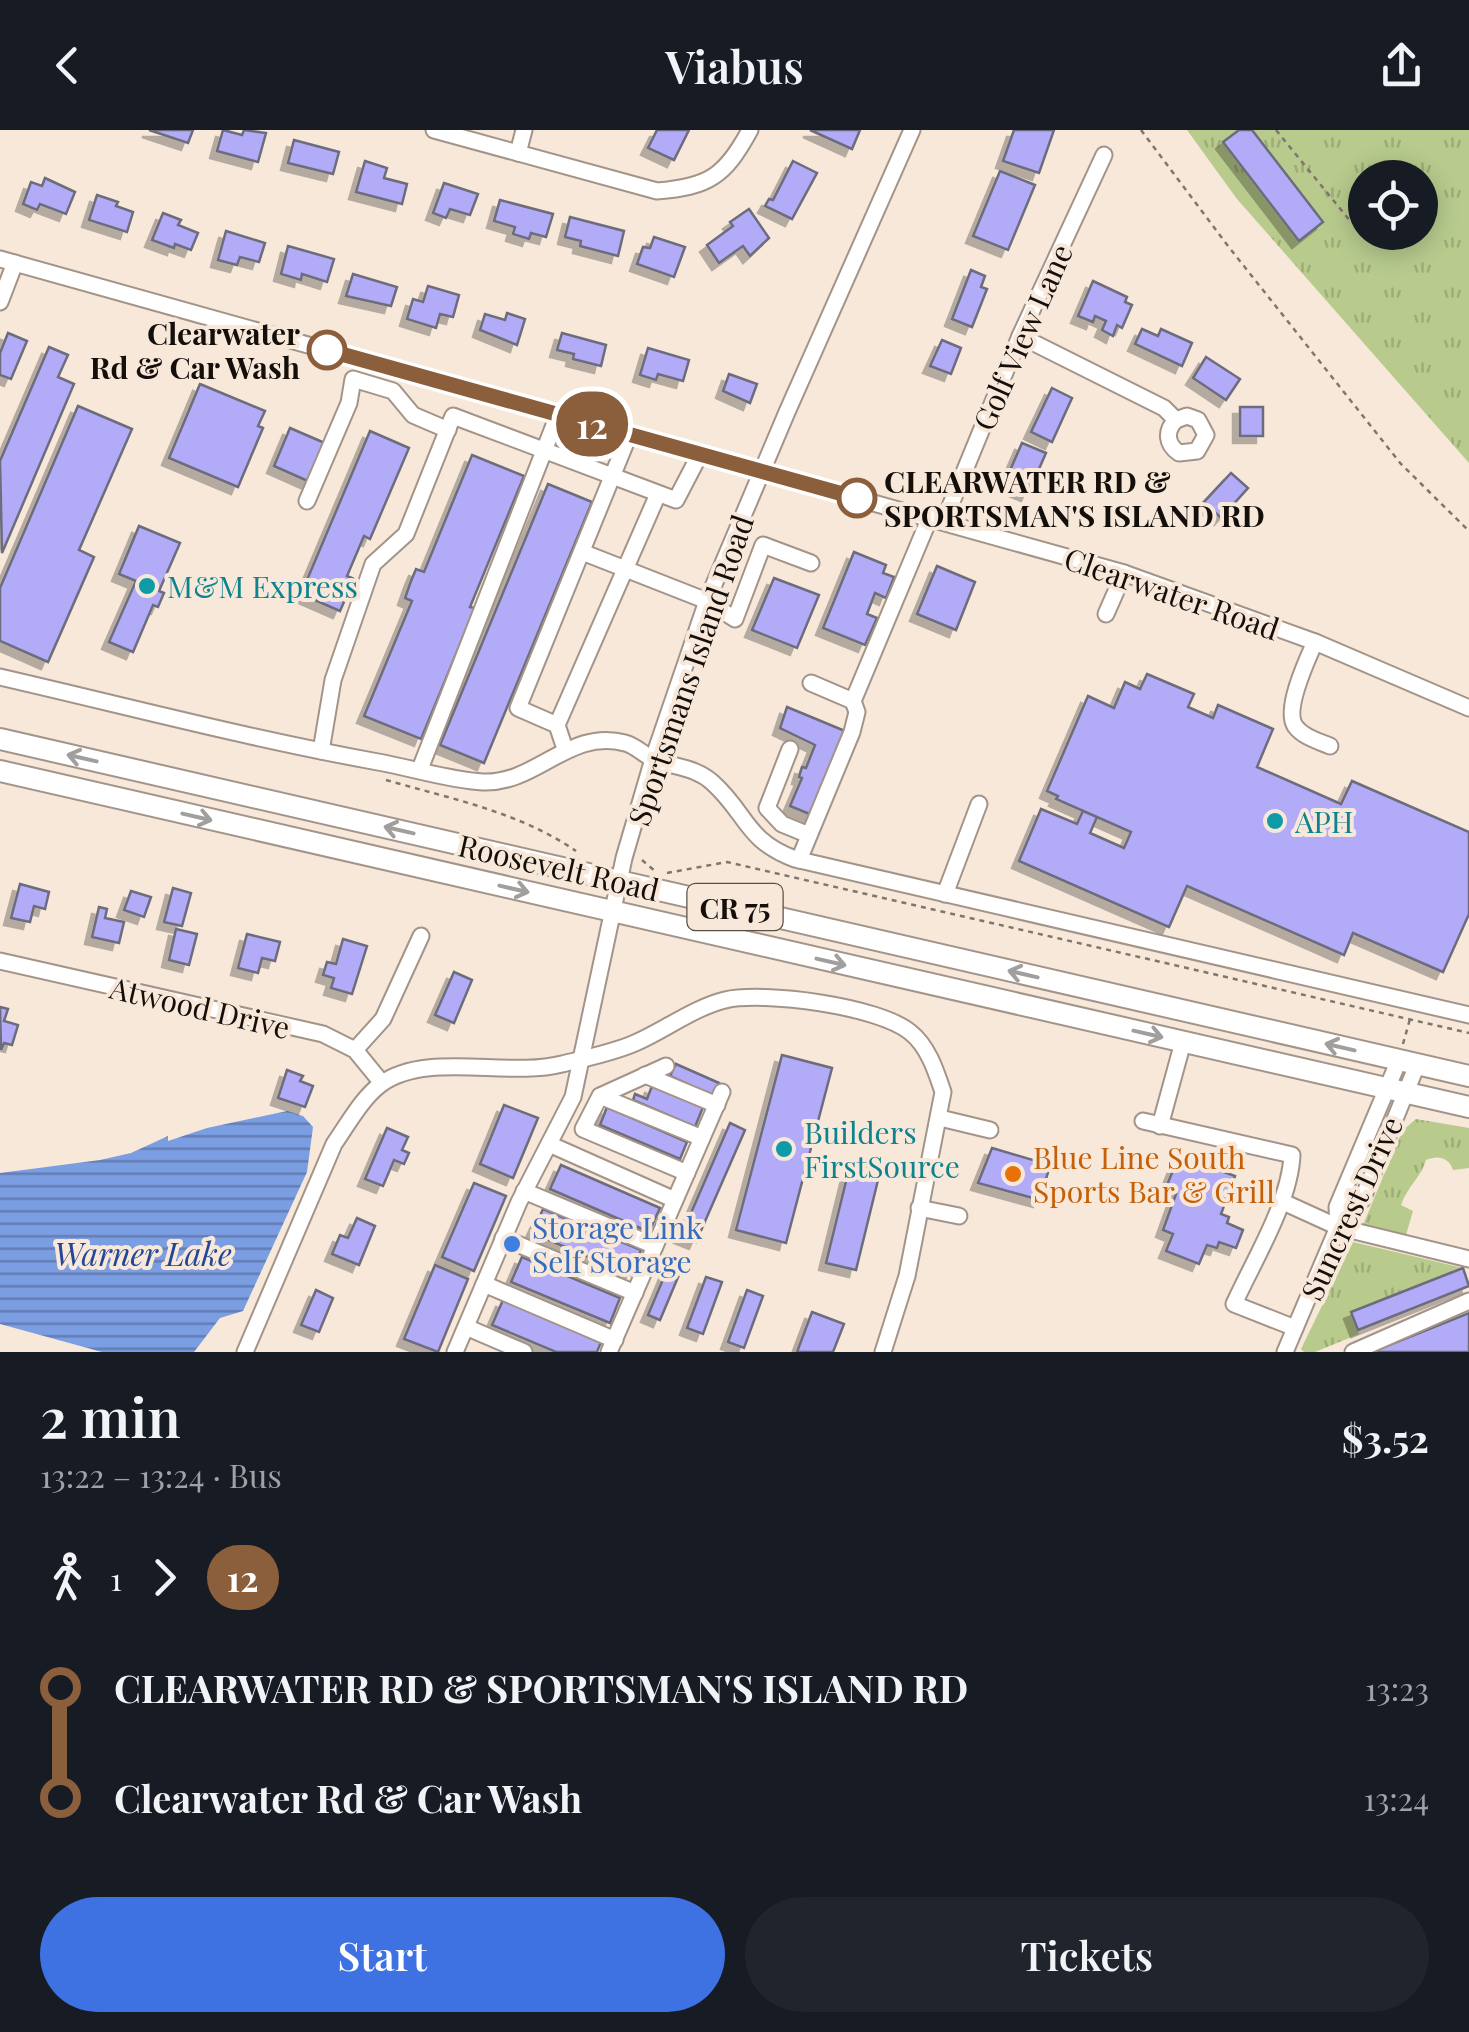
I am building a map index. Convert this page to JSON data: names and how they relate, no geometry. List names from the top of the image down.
{
  "streets": {
    "main road": ["Roosevelt Road", "CR 75"],
    "street": [
      "Golf View Lane",
      "Clearwater Road",
      "Sportsmans Island Road",
      "Atwood Drive",
      "Suncrest Drive"
    ]
  },
  "crossings": [
    ["Golf View Lane", "Clearwater Road"],
    ["Clearwater Road", "Sportsmans Island Road"],
    ["Sportsmans Island Road", "Roosevelt Road"],
    ["Roosevelt Road", "Suncrest Drive"]
  ],
  "water": ["Warner Lake"],
  "places": [
    "Clearwater Rd & Car Wash",
    "CLEARWATER RD & SPORTSMAN'S ISLAND RD",
    "M&M Express",
    "APH",
    "Builders FirstSource",
    "Blue Line South Sports Bar & Grill",
    "Storage Link Self Storage"
  ],
  "lines": ["bus line 12"],
  "page": {
    "header": "Viabus",
    "on_map": "12",
    "heading": ["2 min", "13:22 – 13:24 · Bus", "$3.52"],
    "legs": ["1", "12"],
    "list": [
      {
        "name": "CLEARWATER RD & SPORTSMAN'S ISLAND RD",
        "value": "13:23"
      },
      {
        "name": "Clearwater Rd & Car Wash",
        "value": "13:24"
      }
    ],
    "buttons": ["Start", "Tickets"]
  }
}
